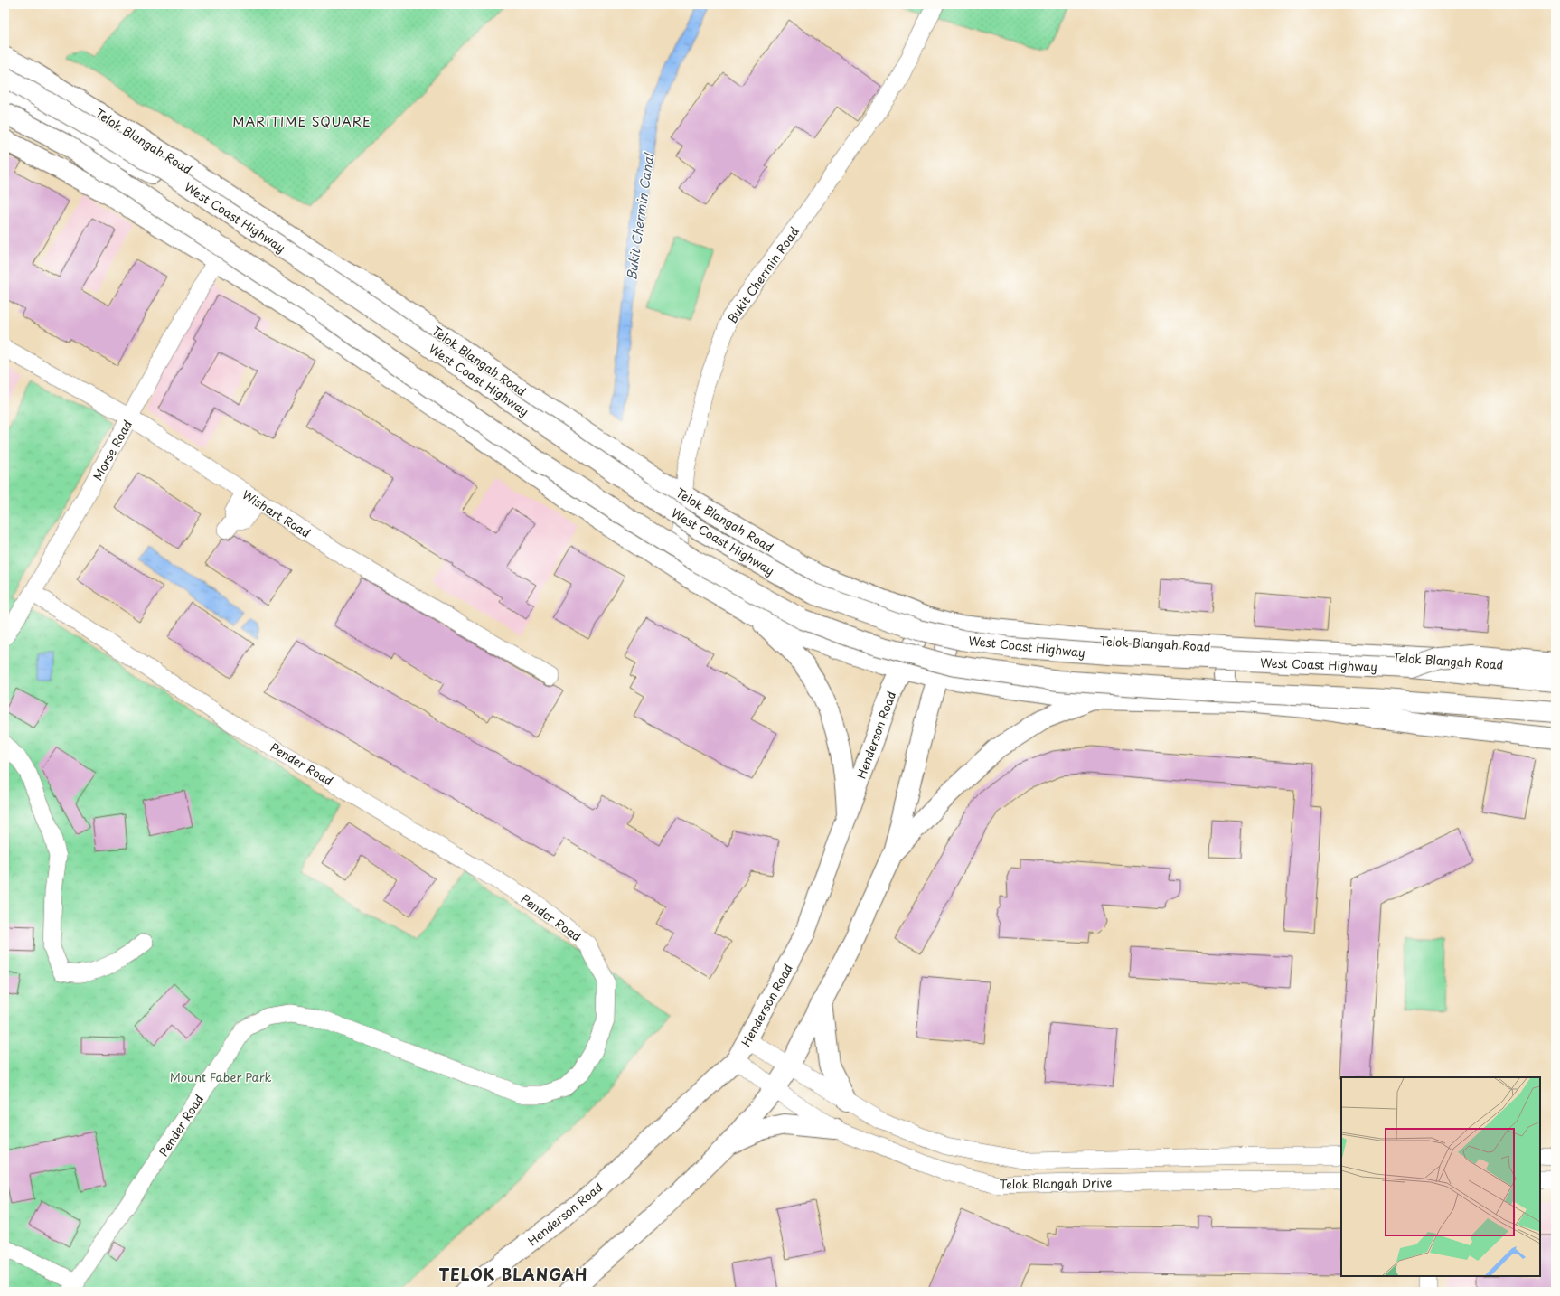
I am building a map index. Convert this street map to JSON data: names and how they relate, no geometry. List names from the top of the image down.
{
  "streets": {
    "main road": ["Telok Blangah Road", "West Coast Highway", "Henderson Road"],
    "street": [
      "Bukit Chermin Road",
      "Morse Road",
      "Wishart Road",
      "Pender Road",
      "Telok Blangah Drive"
    ]
  },
  "crossings": [
    ["Telok Blangah Road", "Bukit Chermin Road"],
    ["Telok Blangah Road", "Henderson Road"],
    ["Morse Road", "Wishart Road"],
    ["Morse Road", "Pender Road"],
    ["Henderson Road", "Telok Blangah Drive"]
  ],
  "districts": ["MARITIME SQUARE", "TELOK BLANGAH"],
  "water": ["Bukit Chermin Canal"],
  "parks": ["Mount Faber Park"]
}
